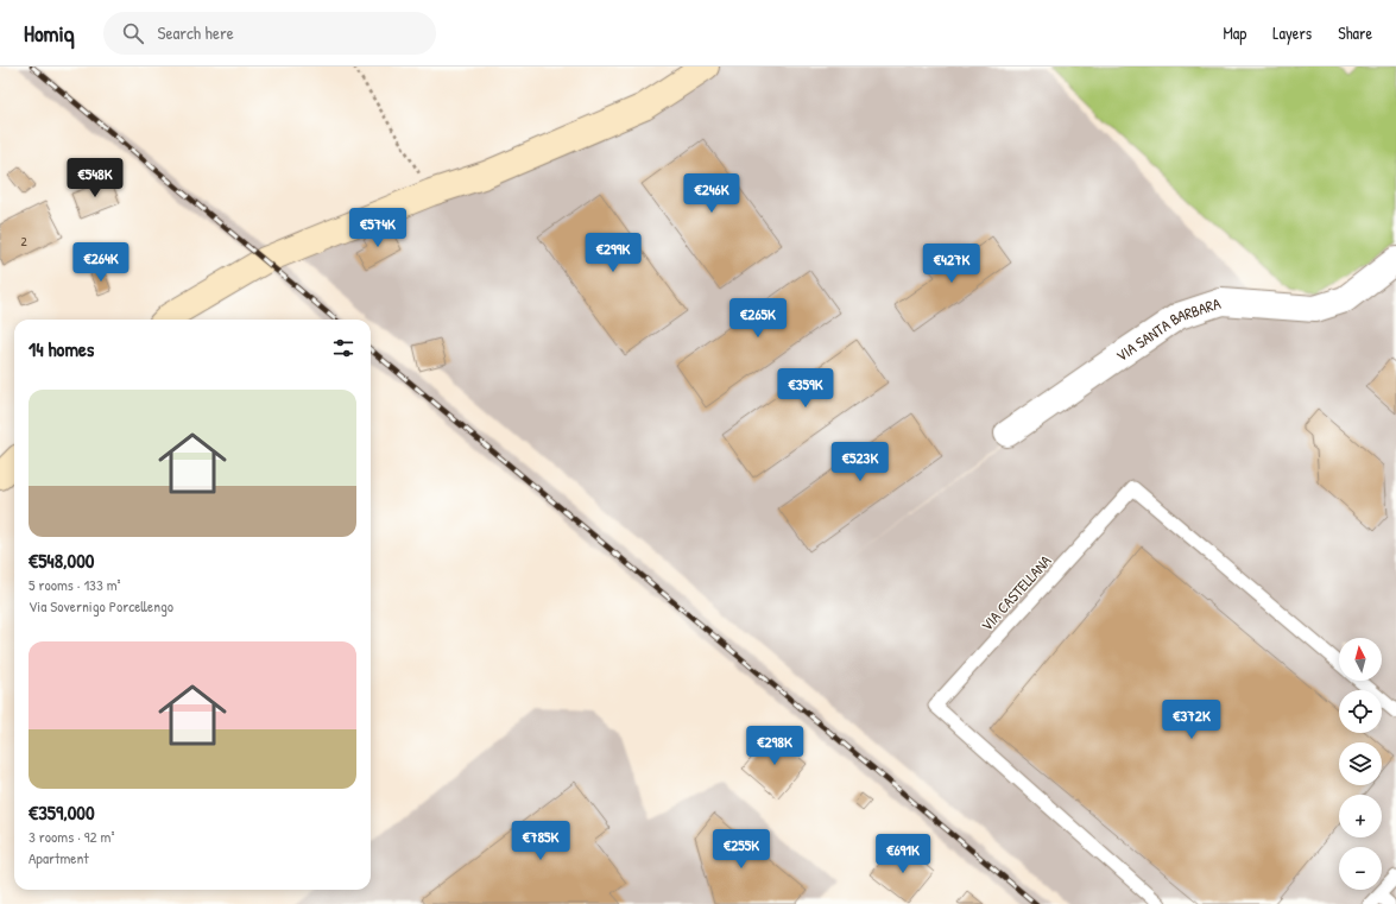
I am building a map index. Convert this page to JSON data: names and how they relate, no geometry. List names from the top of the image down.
{
  "streets": {
    "street": ["VIA SANTA BARBARA"],
    "lane": ["VIA CASTELLANA"]
  },
  "house_numbers": ["2"],
  "north": "top",
  "page": {
    "header": "Homiq",
    "search": "Search here",
    "nav": ["Map", "Layers", "Share"],
    "price": [
      "€548K",
      "€246K",
      "€574K",
      "€299K",
      "€264K",
      "€427K",
      "€265K",
      "€359K",
      "€523K",
      "€372K",
      "€298K",
      "€785K",
      "€255K",
      "€691K"
    ],
    "heading": "14 homes",
    "list": [
      {
        "name": "€548,000",
        "note": "5 rooms · 133 m² · Via Sovernigo Porcellengo"
      },
      {
        "name": "€359,000",
        "note": "3 rooms · 92 m² · Apartment"
      }
    ],
    "map_buttons": ["+", "−"]
  }
}
